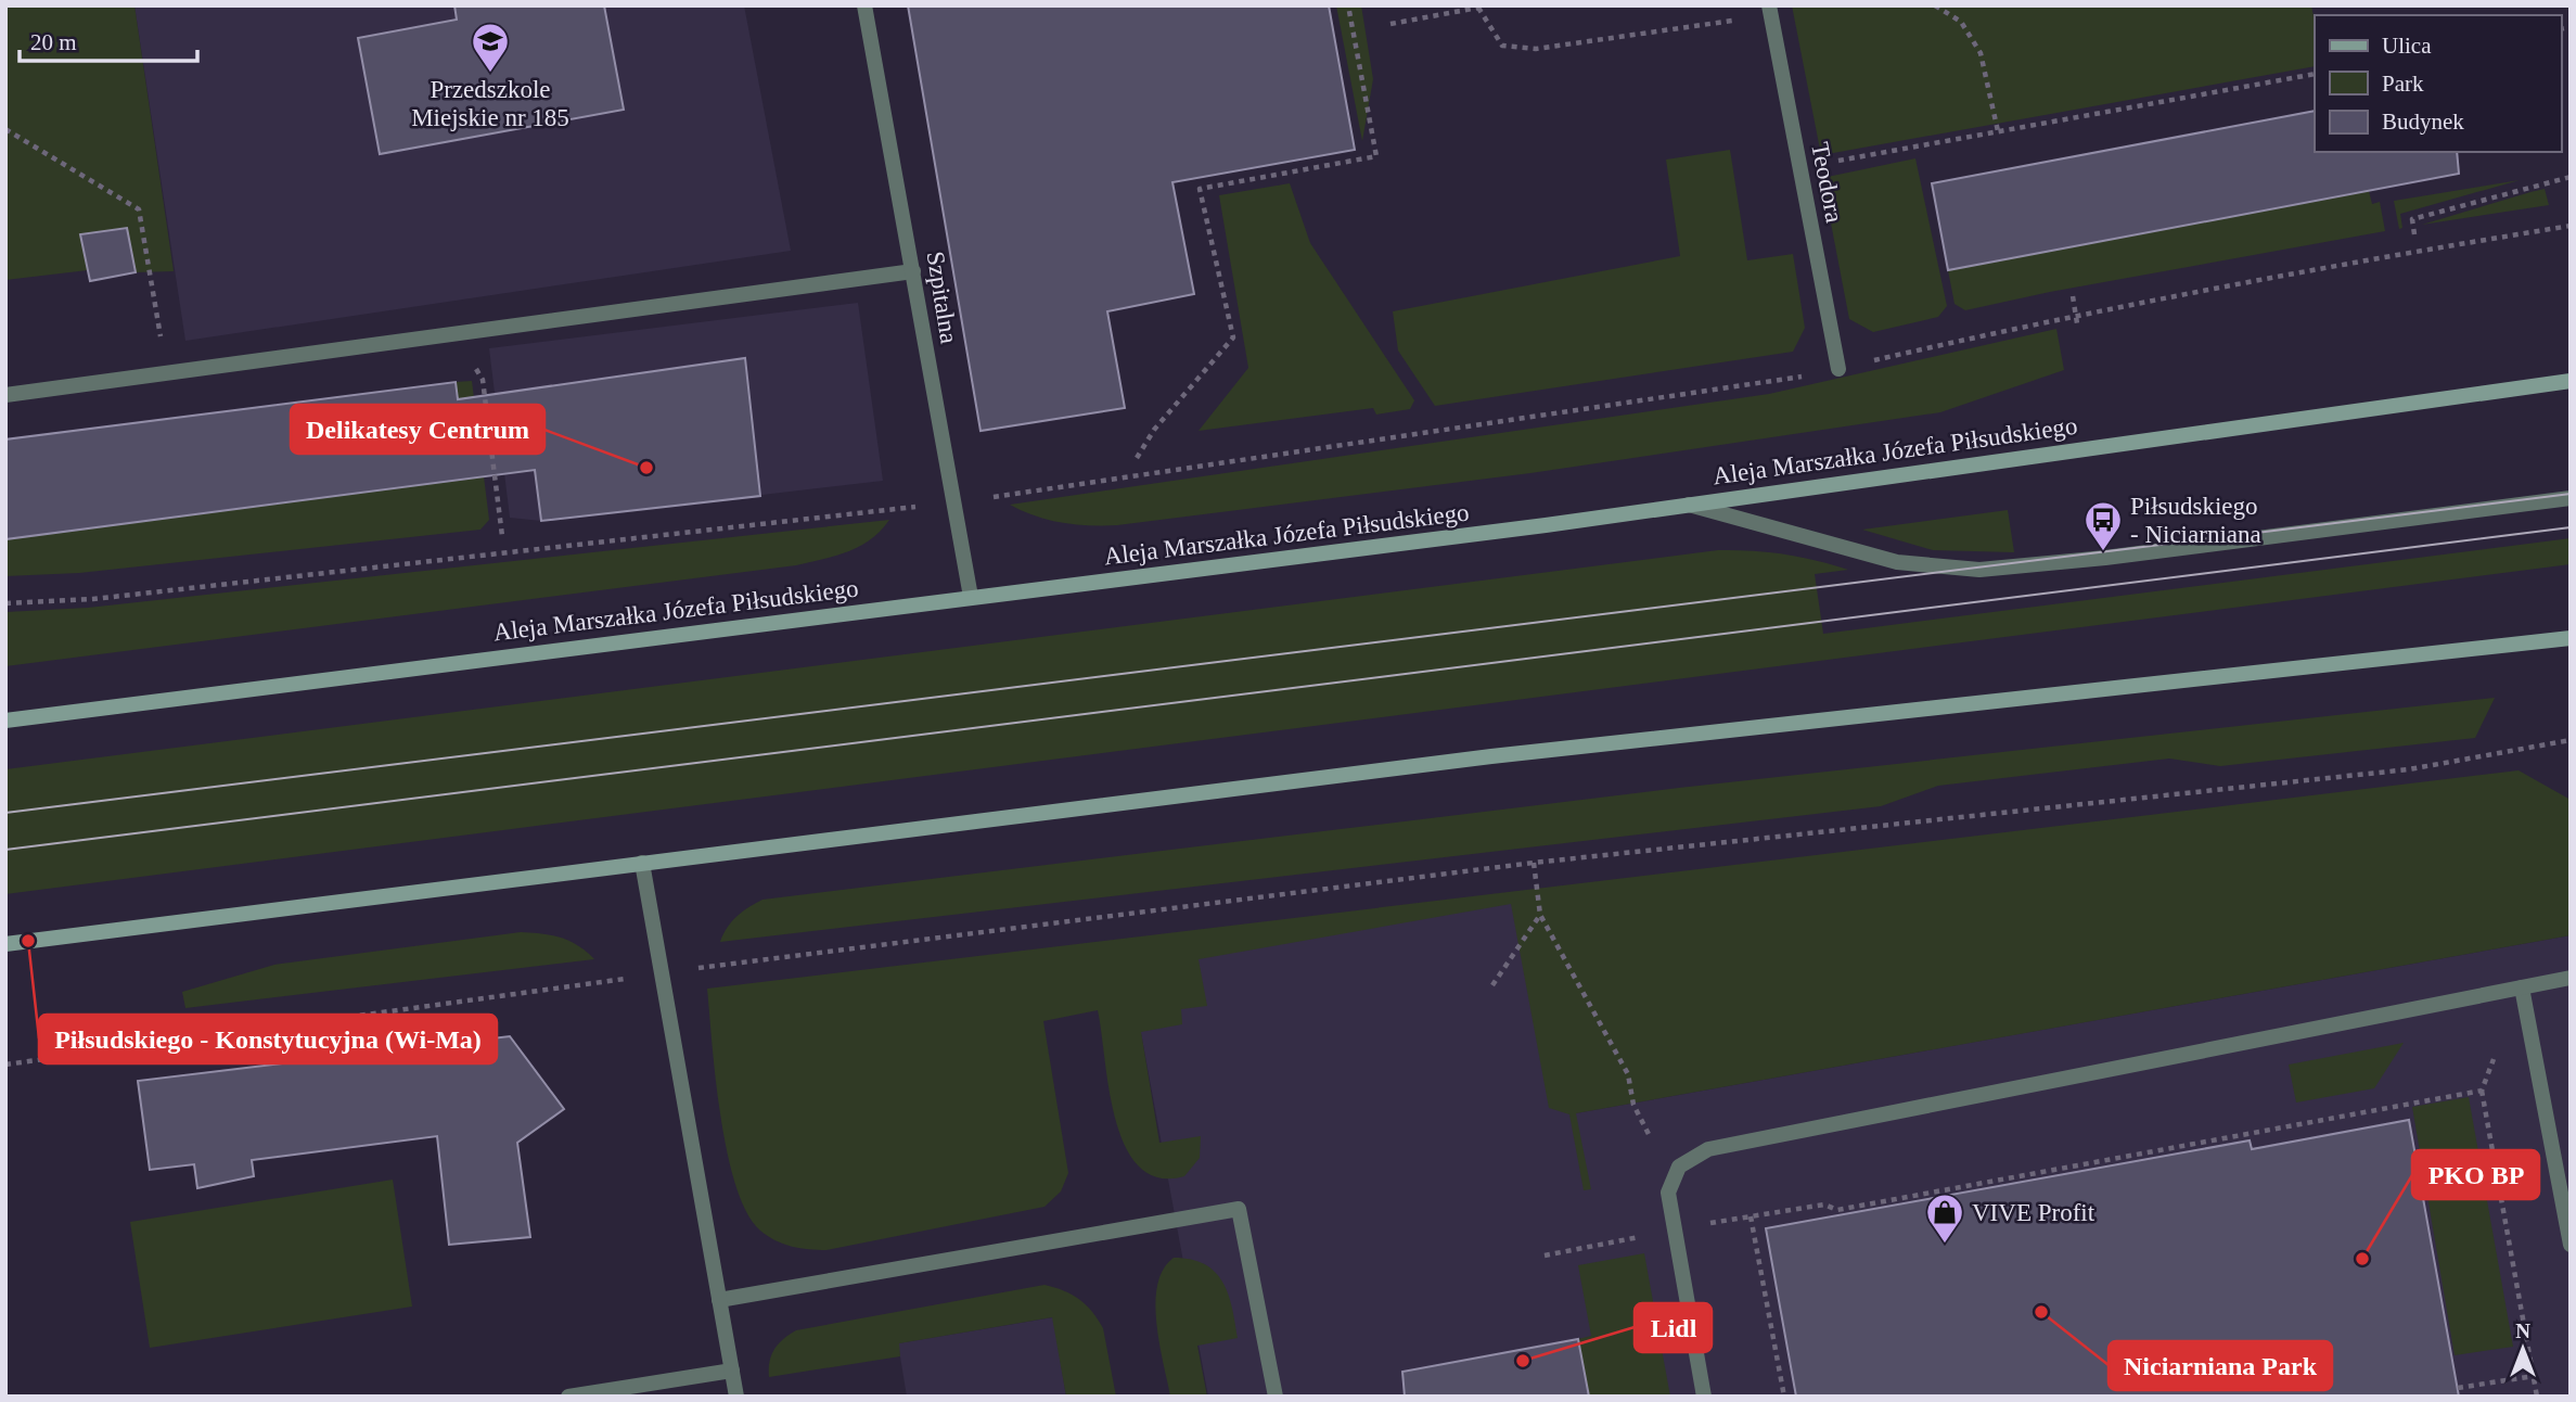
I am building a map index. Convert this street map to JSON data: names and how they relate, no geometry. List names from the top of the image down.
{
  "streets": {
    "main road": ["Aleja Marszałka Józefa Piłsudskiego"],
    "street": ["Teodora", "Szpitalna"]
  },
  "crossings": [
    ["Szpitalna", "Aleja Marszałka Józefa Piłsudskiego"]
  ],
  "places": {
    "school or university": ["Przedszkole Miejskie nr 185"],
    "other": [
      "Delikatesy Centrum",
      "Piłsudskiego - Konstytucyjna (Wi-Ma)",
      "PKO BP",
      "Niciarniana Park",
      "Lidl"
    ],
    "bus stop": ["Piłsudskiego - Niciarniana"],
    "shop": ["VIVE Profit"]
  },
  "legend": ["Ulica", "Park", "Budynek"],
  "scale_bar": "20 m",
  "north": "top"
}
